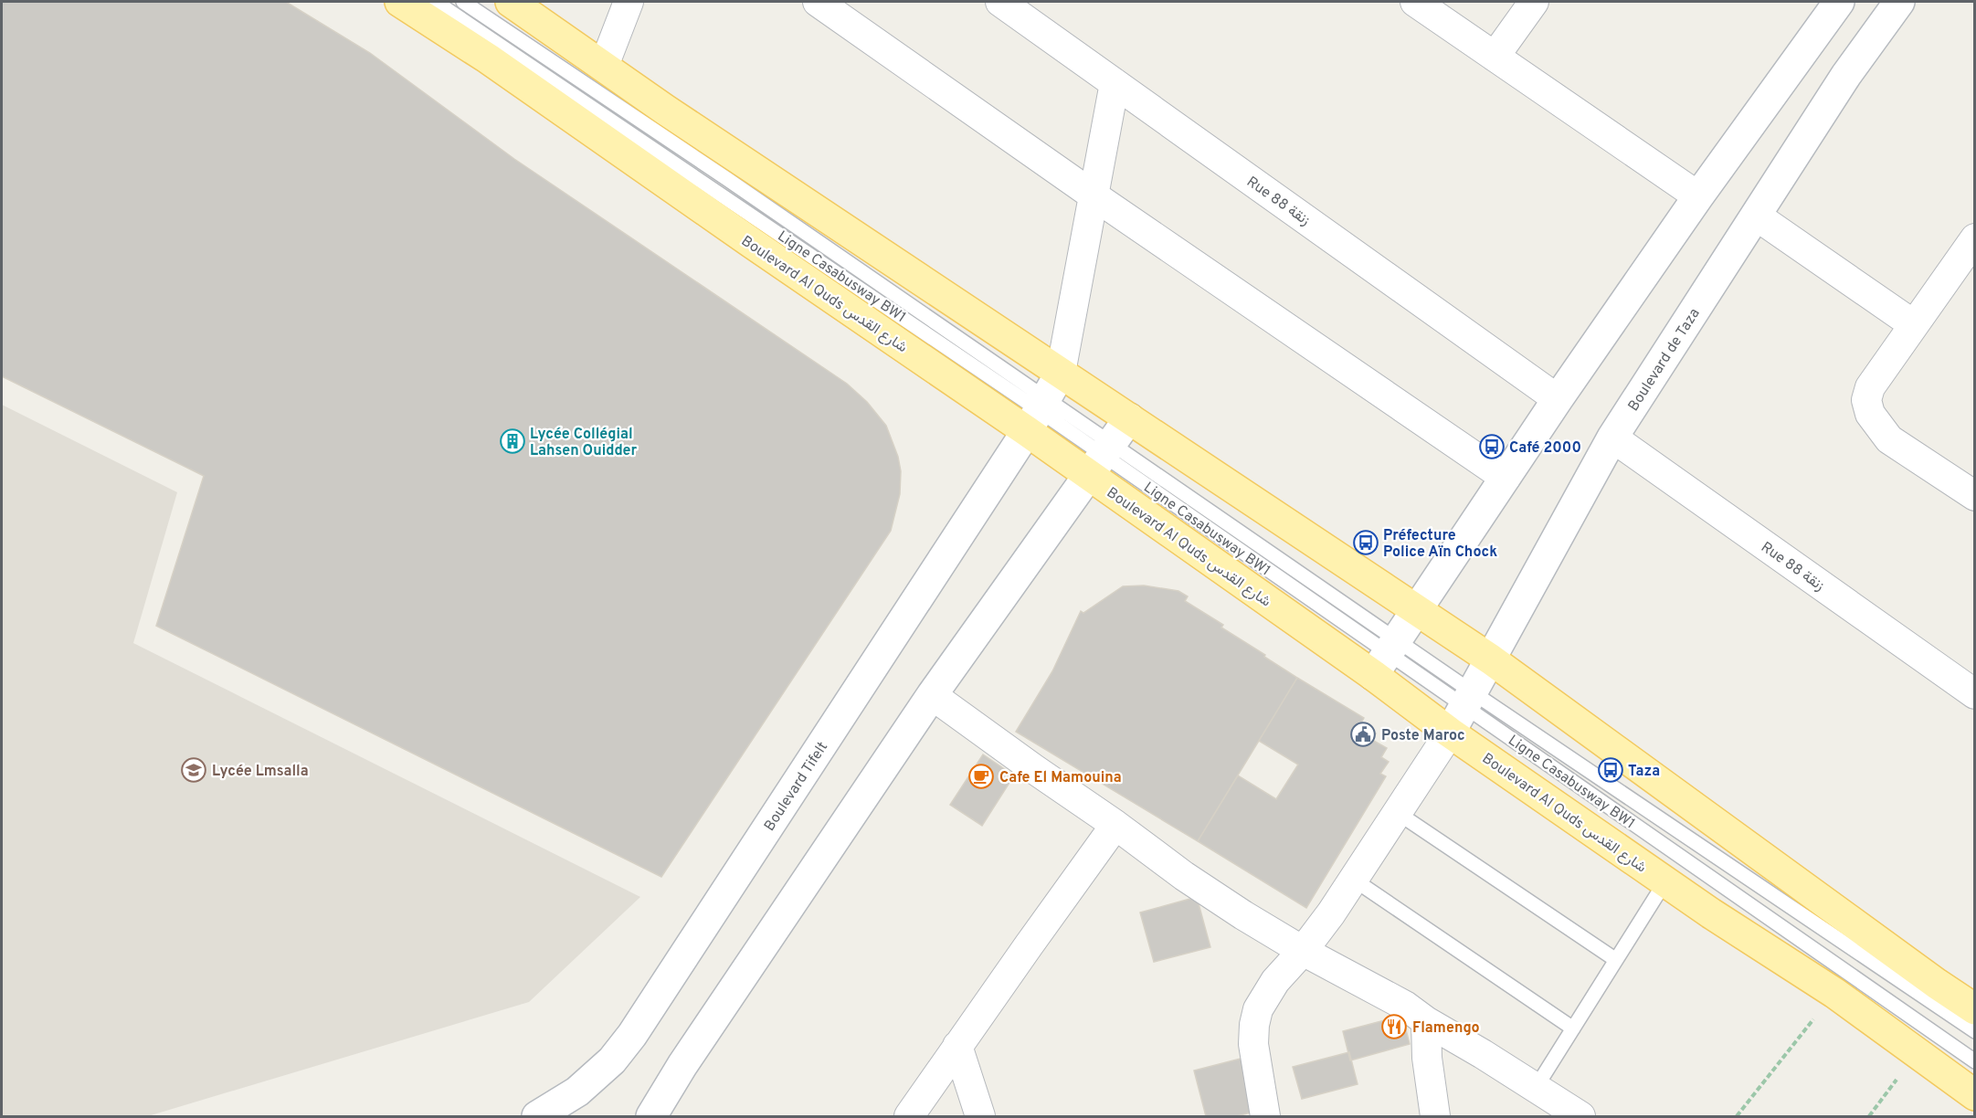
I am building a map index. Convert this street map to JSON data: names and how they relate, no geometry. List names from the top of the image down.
{
  "streets": {
    "main road": ["Boulevard Al Quds شارع القدس"],
    "street": ["Rue 88 زنقة", "Boulevard de Taza", "Boulevard Tifelt"],
    "lane": ["Ligne Casabusway BW1"]
  },
  "crossings": [
    ["Rue 88 زنقة", "Boulevard de Taza"],
    ["Ligne Casabusway BW1", "Boulevard Al Quds شارع القدس"],
    ["Ligne Casabusway BW1", "Boulevard de Taza"],
    ["Ligne Casabusway BW1", "Boulevard Tifelt"],
    ["Boulevard Al Quds شارع القدس", "Boulevard de Taza"],
    ["Boulevard Al Quds شارع القدس", "Boulevard Tifelt"]
  ],
  "places": {
    "building": ["Lycée Collégial Lahsen Ouidder"],
    "bus stop": ["Café 2000", "Préfecture Police Aïn Chock", "Taza"],
    "public building": ["Poste Maroc"],
    "school or university": ["Lycée Lmsalla"],
    "cafe": ["Cafe El Mamouina"],
    "restaurant": ["Flamengo"]
  }
}
